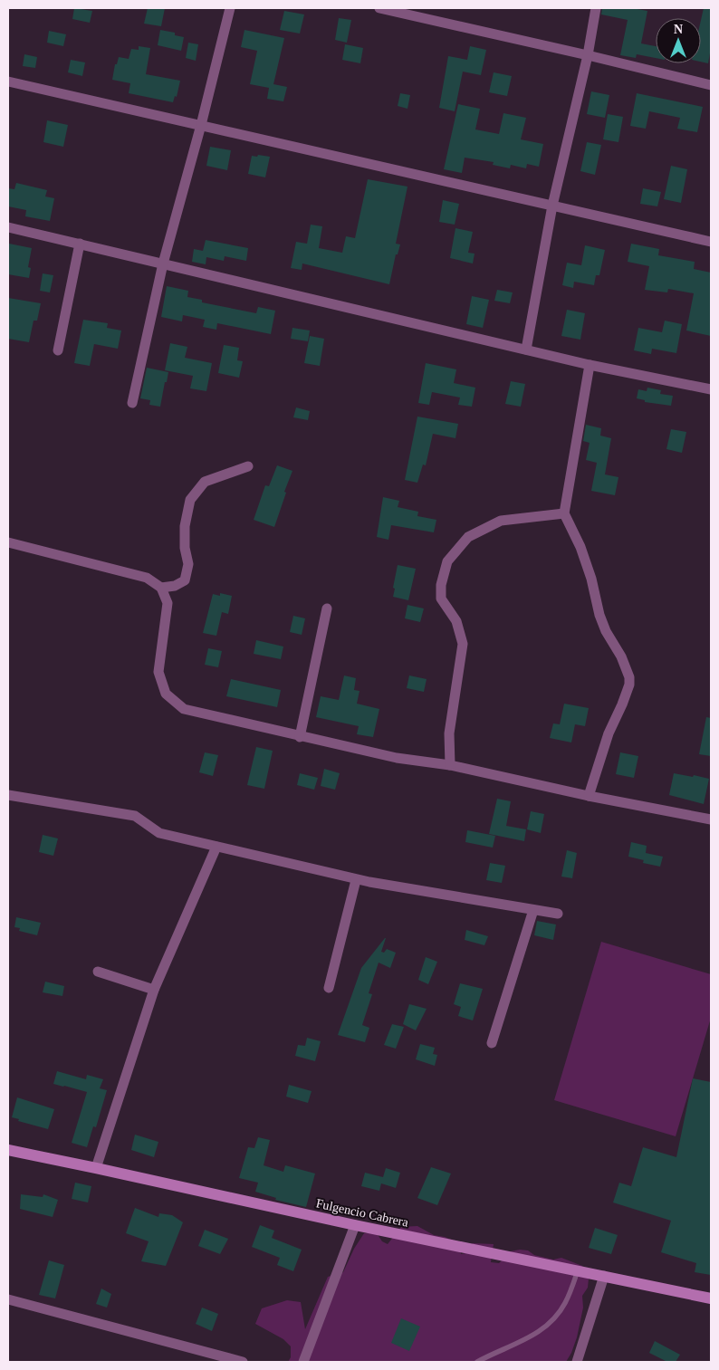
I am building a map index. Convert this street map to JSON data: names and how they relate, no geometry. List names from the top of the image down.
{
  "streets": {
    "main road": ["Fulgencio Cabrera"]
  },
  "north": "top"
}
